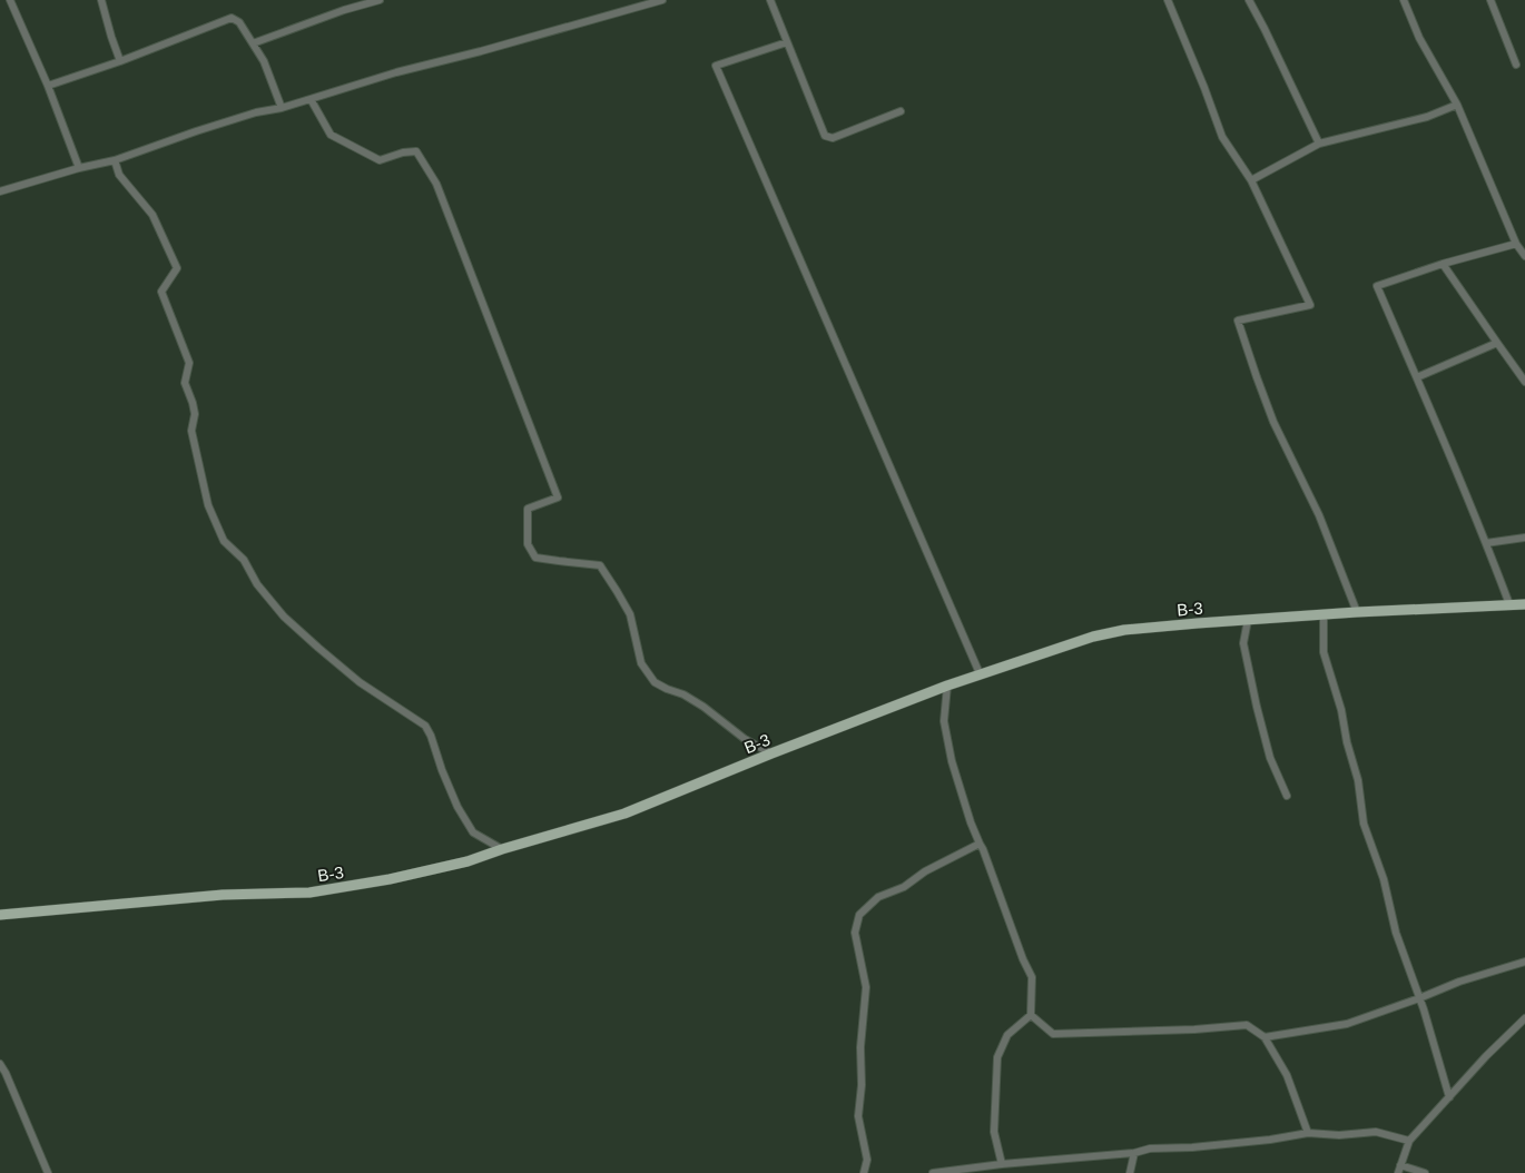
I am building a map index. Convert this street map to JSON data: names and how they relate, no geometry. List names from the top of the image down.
{
  "streets": {
    "main road": ["B-3"]
  }
}
